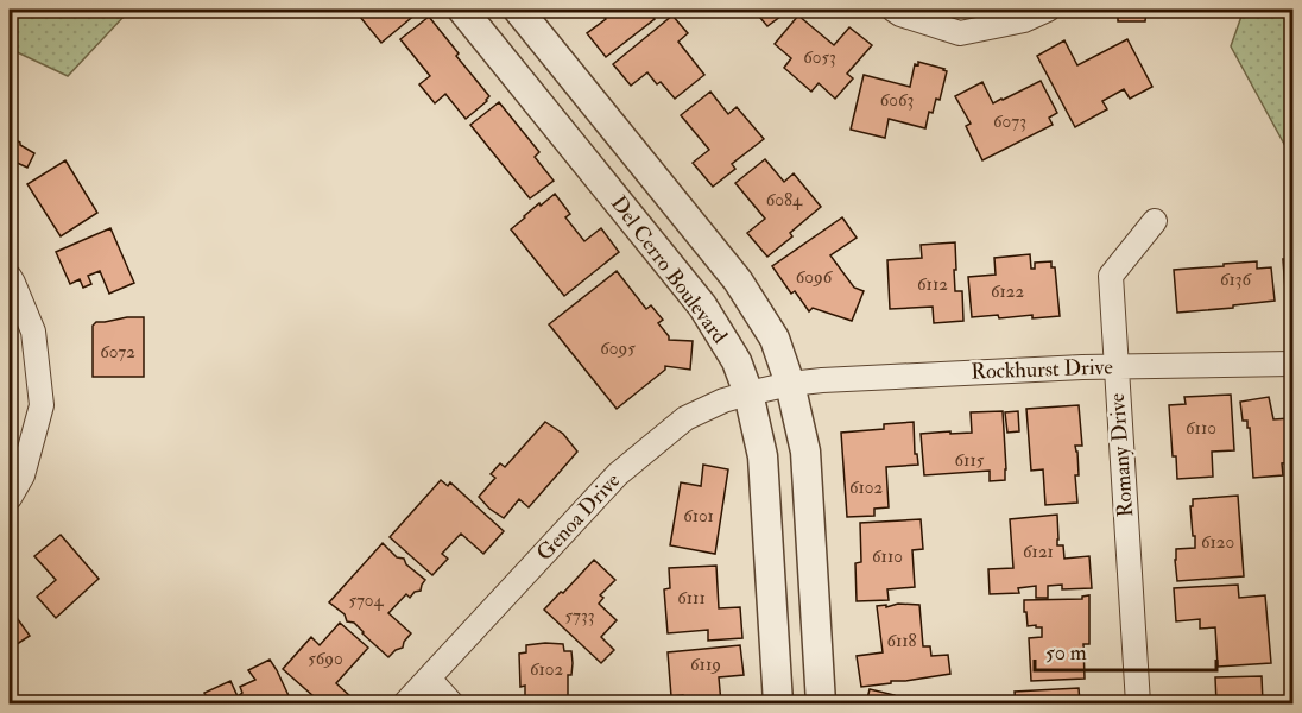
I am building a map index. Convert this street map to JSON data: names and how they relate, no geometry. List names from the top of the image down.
{
  "streets": {
    "street": [
      "Del Cerro Boulevard",
      "Rockhurst Drive",
      "Romany Drive",
      "Genoa Drive"
    ]
  },
  "crossings": [
    ["Del Cerro Boulevard", "Rockhurst Drive"],
    ["Del Cerro Boulevard", "Genoa Drive"],
    ["Rockhurst Drive", "Romany Drive"],
    ["Rockhurst Drive", "Genoa Drive"]
  ],
  "house_numbers": [
    "6053",
    "6063",
    "6073",
    "6084",
    "6096",
    "6136",
    "6112",
    "6122",
    "6095",
    "6072",
    "6110",
    "6115",
    "6102",
    "6101",
    "6120",
    "6121",
    "6110",
    "6111",
    "5704",
    "5733",
    "6118",
    "5690",
    "6119",
    "6102"
  ],
  "scale_bar": "50 m"
}
